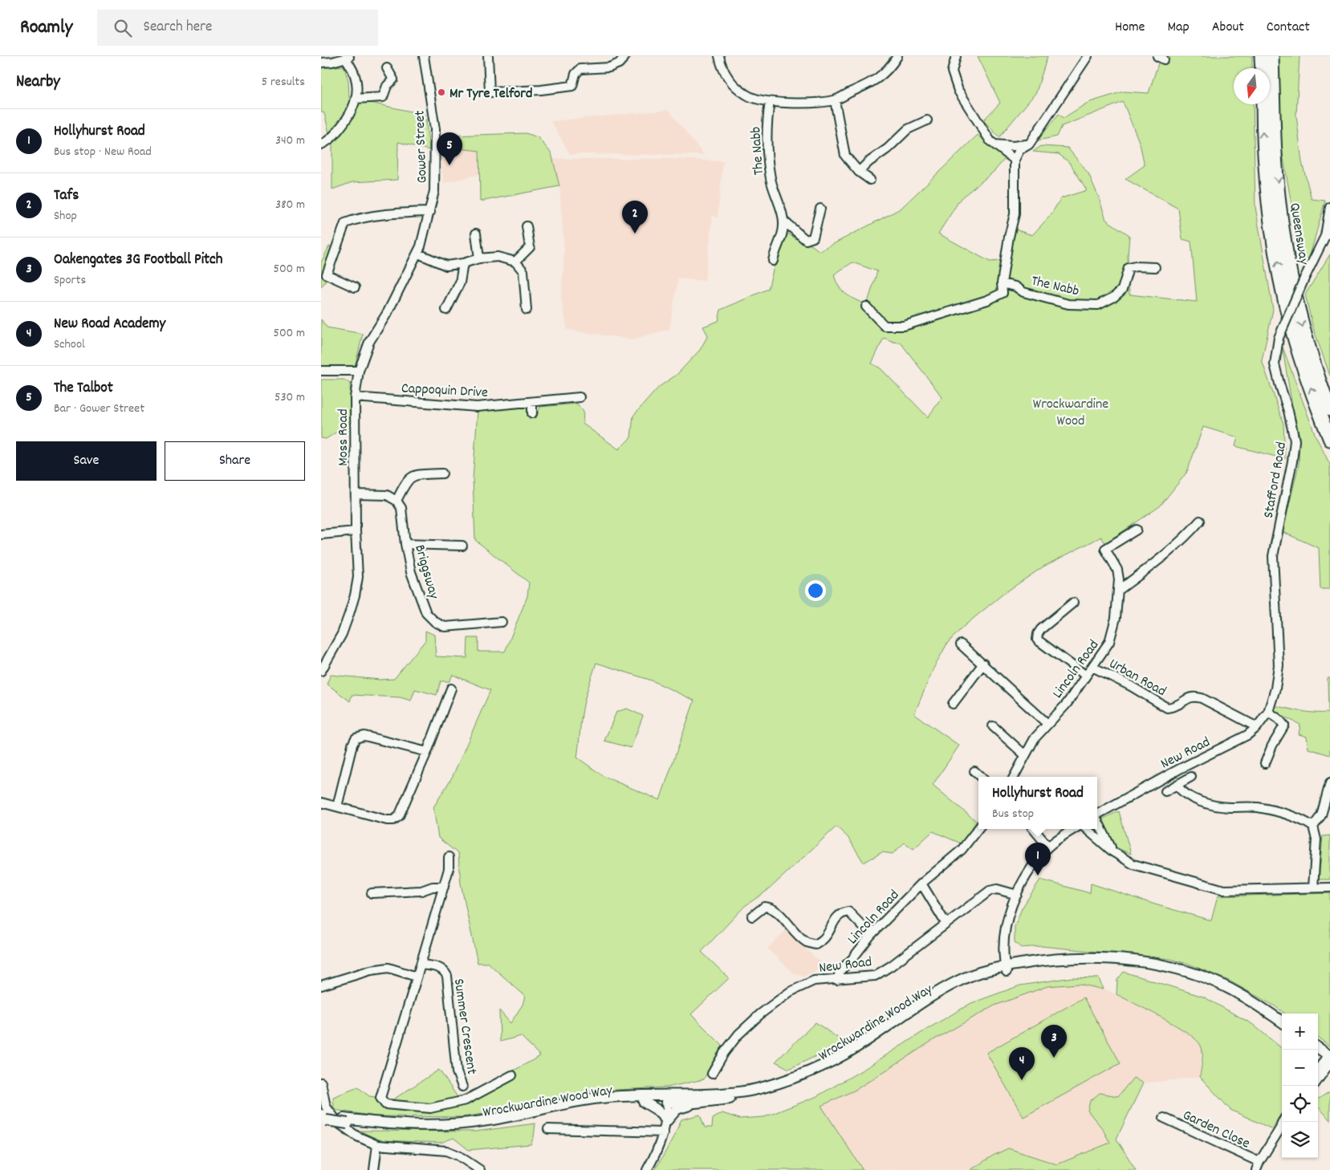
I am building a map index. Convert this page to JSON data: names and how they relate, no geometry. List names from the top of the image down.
{
  "streets": {
    "highway": ["Queensway"],
    "main road": ["Wrockwardine Wood Way"],
    "street": [
      "Gower Street",
      "The Nabb",
      "Cappoquin Drive",
      "Moss Road",
      "Stafford Road",
      "Briggsway",
      "Lincoln Road",
      "Urban Road",
      "New Road",
      "Summer Crescent",
      "Garden Close"
    ]
  },
  "crossings": [
    ["Gower Street", "Moss Road"],
    ["Cappoquin Drive", "Moss Road"],
    ["Stafford Road", "New Road"],
    ["Lincoln Road", "Urban Road"],
    ["Lincoln Road", "New Road"],
    ["Urban Road", "New Road"]
  ],
  "parks": ["Wrockwardine Wood"],
  "places": ["Mr Tyre Telford"],
  "north": "bottom",
  "page": {
    "header": "Roamly",
    "search": "Search here",
    "nav": [
      "Home",
      "Map",
      "About",
      "Contact"
    ],
    "heading": ["Nearby", "5 results"],
    "list": [
      {
        "mark": "1",
        "name": "Hollyhurst Road",
        "note": "Bus stop · New Road",
        "value": "340 m"
      },
      {
        "mark": "2",
        "name": "Tafs",
        "note": "Shop",
        "value": "380 m"
      },
      {
        "mark": "3",
        "name": "Oakengates 3G Football Pitch",
        "note": "Sports",
        "value": "500 m"
      },
      {
        "mark": "4",
        "name": "New Road Academy",
        "note": "School",
        "value": "500 m"
      },
      {
        "mark": "5",
        "name": "The Talbot",
        "note": "Bar · Gower Street",
        "value": "530 m"
      }
    ],
    "pins": [
      "5",
      "2",
      "1",
      "3",
      "4"
    ],
    "buttons": ["Save", "Share"],
    "popup": ["Hollyhurst Road", "Bus stop"],
    "map_buttons": ["+", "−"]
  }
}
